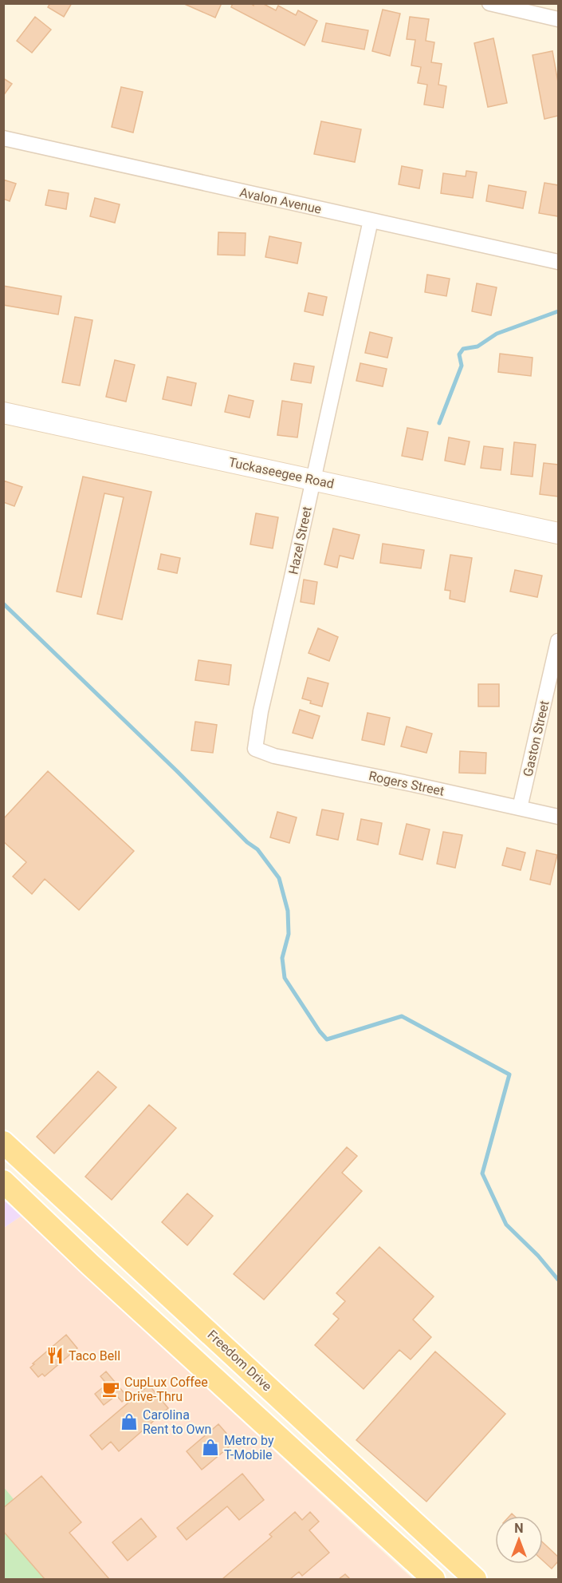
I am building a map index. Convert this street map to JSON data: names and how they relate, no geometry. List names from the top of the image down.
{
  "streets": {
    "main road": ["Tuckaseegee Road", "Freedom Drive"],
    "street": [
      "Avalon Avenue",
      "Hazel Street",
      "Gaston Street",
      "Rogers Street"
    ]
  },
  "crossings": [
    ["Avalon Avenue", "Hazel Street"],
    ["Tuckaseegee Road", "Hazel Street"],
    ["Hazel Street", "Rogers Street"],
    ["Gaston Street", "Rogers Street"]
  ],
  "places": {
    "restaurant": ["Taco Bell"],
    "cafe": ["CupLux Coffee Drive-Thru"],
    "shop": ["Carolina Rent to Own", "Metro by T-Mobile"]
  },
  "north": "top"
}
